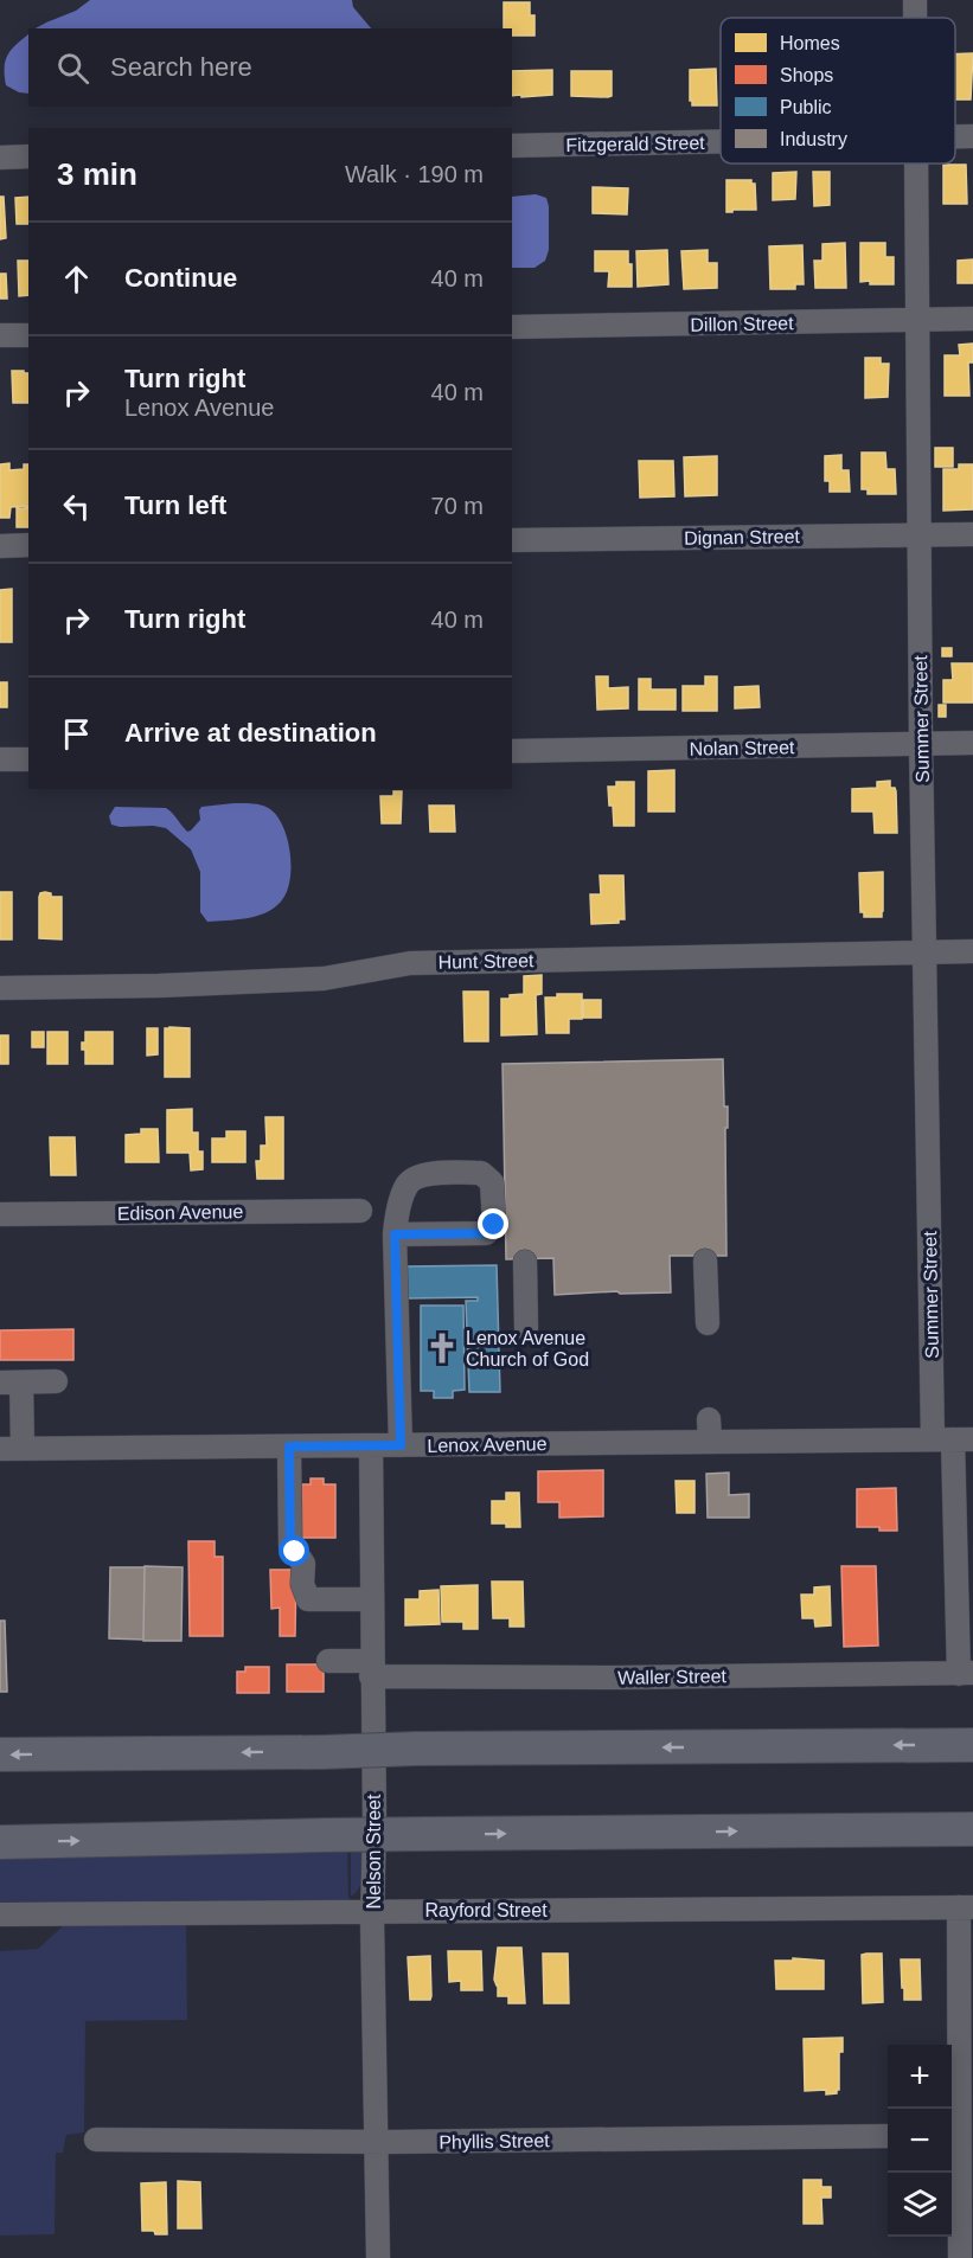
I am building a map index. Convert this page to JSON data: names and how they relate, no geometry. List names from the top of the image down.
{
  "streets": {
    "street": [
      "Fitzgerald Street",
      "Dillon Street",
      "Dignan Street",
      "Summer Street",
      "Nolan Street",
      "Hunt Street",
      "Edison Avenue",
      "Lenox Avenue",
      "Waller Street",
      "Nelson Street",
      "Rayford Street",
      "Phyllis Street"
    ]
  },
  "crossings": [
    ["Dillon Street", "Summer Street"],
    ["Dignan Street", "Summer Street"],
    ["Summer Street", "Nolan Street"],
    ["Summer Street", "Hunt Street"],
    ["Summer Street", "Lenox Avenue"],
    ["Summer Street", "Waller Street"],
    ["Lenox Avenue", "Nelson Street"],
    ["Waller Street", "Nelson Street"],
    ["Nelson Street", "Rayford Street"],
    ["Nelson Street", "Phyllis Street"]
  ],
  "places": {
    "church": ["Lenox Avenue Church of God"]
  },
  "legend": [
    "Homes",
    "Shops",
    "Public",
    "Industry"
  ],
  "page": {
    "search": "Search here",
    "heading": ["3 min", "Walk · 190 m"],
    "list": [
      ["Continue", "40 m"],
      ["Turn right", "Lenox Avenue", "40 m"],
      ["Turn left", "70 m"],
      ["Turn right", "40 m"],
      "Arrive at destination"
    ],
    "map_buttons": ["+", "−"]
  }
}
